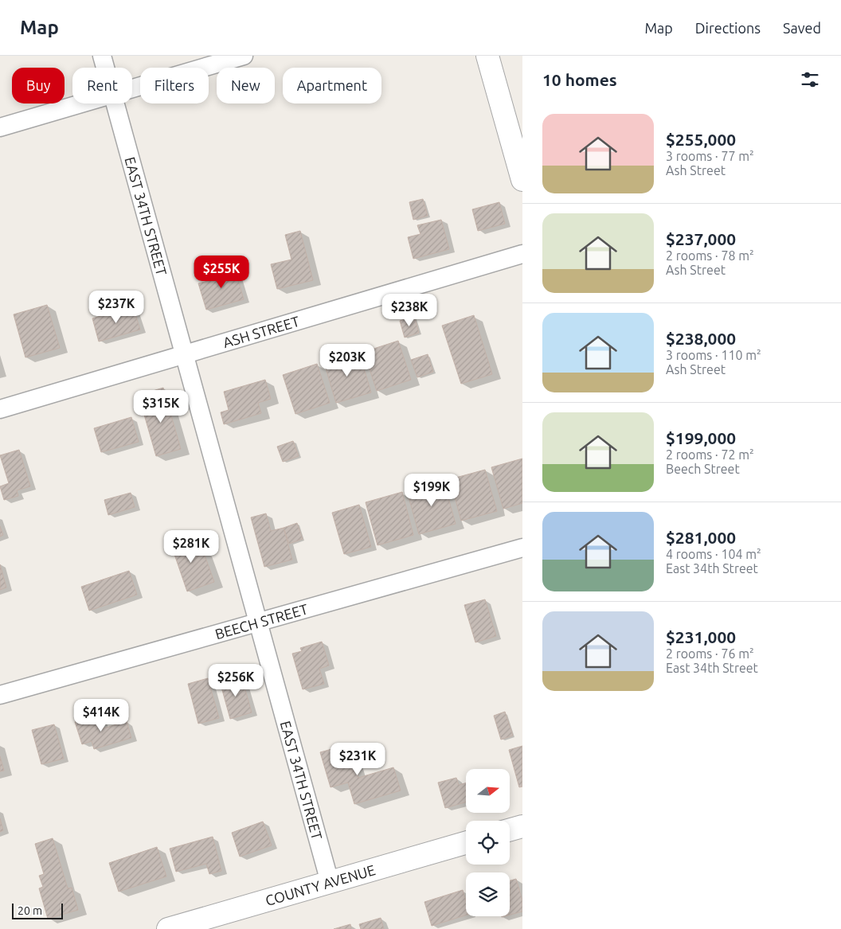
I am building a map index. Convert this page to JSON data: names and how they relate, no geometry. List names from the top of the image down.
{
  "streets": {
    "street": [
      "EAST 34TH STREET",
      "ASH STREET",
      "BEECH STREET",
      "COUNTY AVENUE"
    ]
  },
  "crossings": [
    ["EAST 34TH STREET", "ASH STREET"],
    ["EAST 34TH STREET", "BEECH STREET"],
    ["EAST 34TH STREET", "COUNTY AVENUE"]
  ],
  "scale_bar": "20 m",
  "north": "right",
  "page": {
    "header": "Map",
    "nav": ["Map", "Directions", "Saved"],
    "heading": "10 homes",
    "chip": [
      "Buy",
      "Rent",
      "Filters",
      "New",
      "Apartment"
    ],
    "list": [
      {
        "name": "$255,000",
        "note": "3 rooms · 77 m² · Ash Street"
      },
      {
        "name": "$237,000",
        "note": "2 rooms · 78 m² · Ash Street"
      },
      {
        "name": "$238,000",
        "note": "3 rooms · 110 m² · Ash Street"
      },
      {
        "name": "$199,000",
        "note": "2 rooms · 72 m² · Beech Street"
      },
      {
        "name": "$281,000",
        "note": "4 rooms · 104 m² · East 34th Street"
      },
      {
        "name": "$231,000",
        "note": "2 rooms · 76 m² · East 34th Street"
      }
    ],
    "price": [
      "$255K",
      "$237K",
      "$238K",
      "$203K",
      "$315K",
      "$199K",
      "$281K",
      "$256K",
      "$414K",
      "$231K"
    ],
    "scale": "20 m"
  }
}
